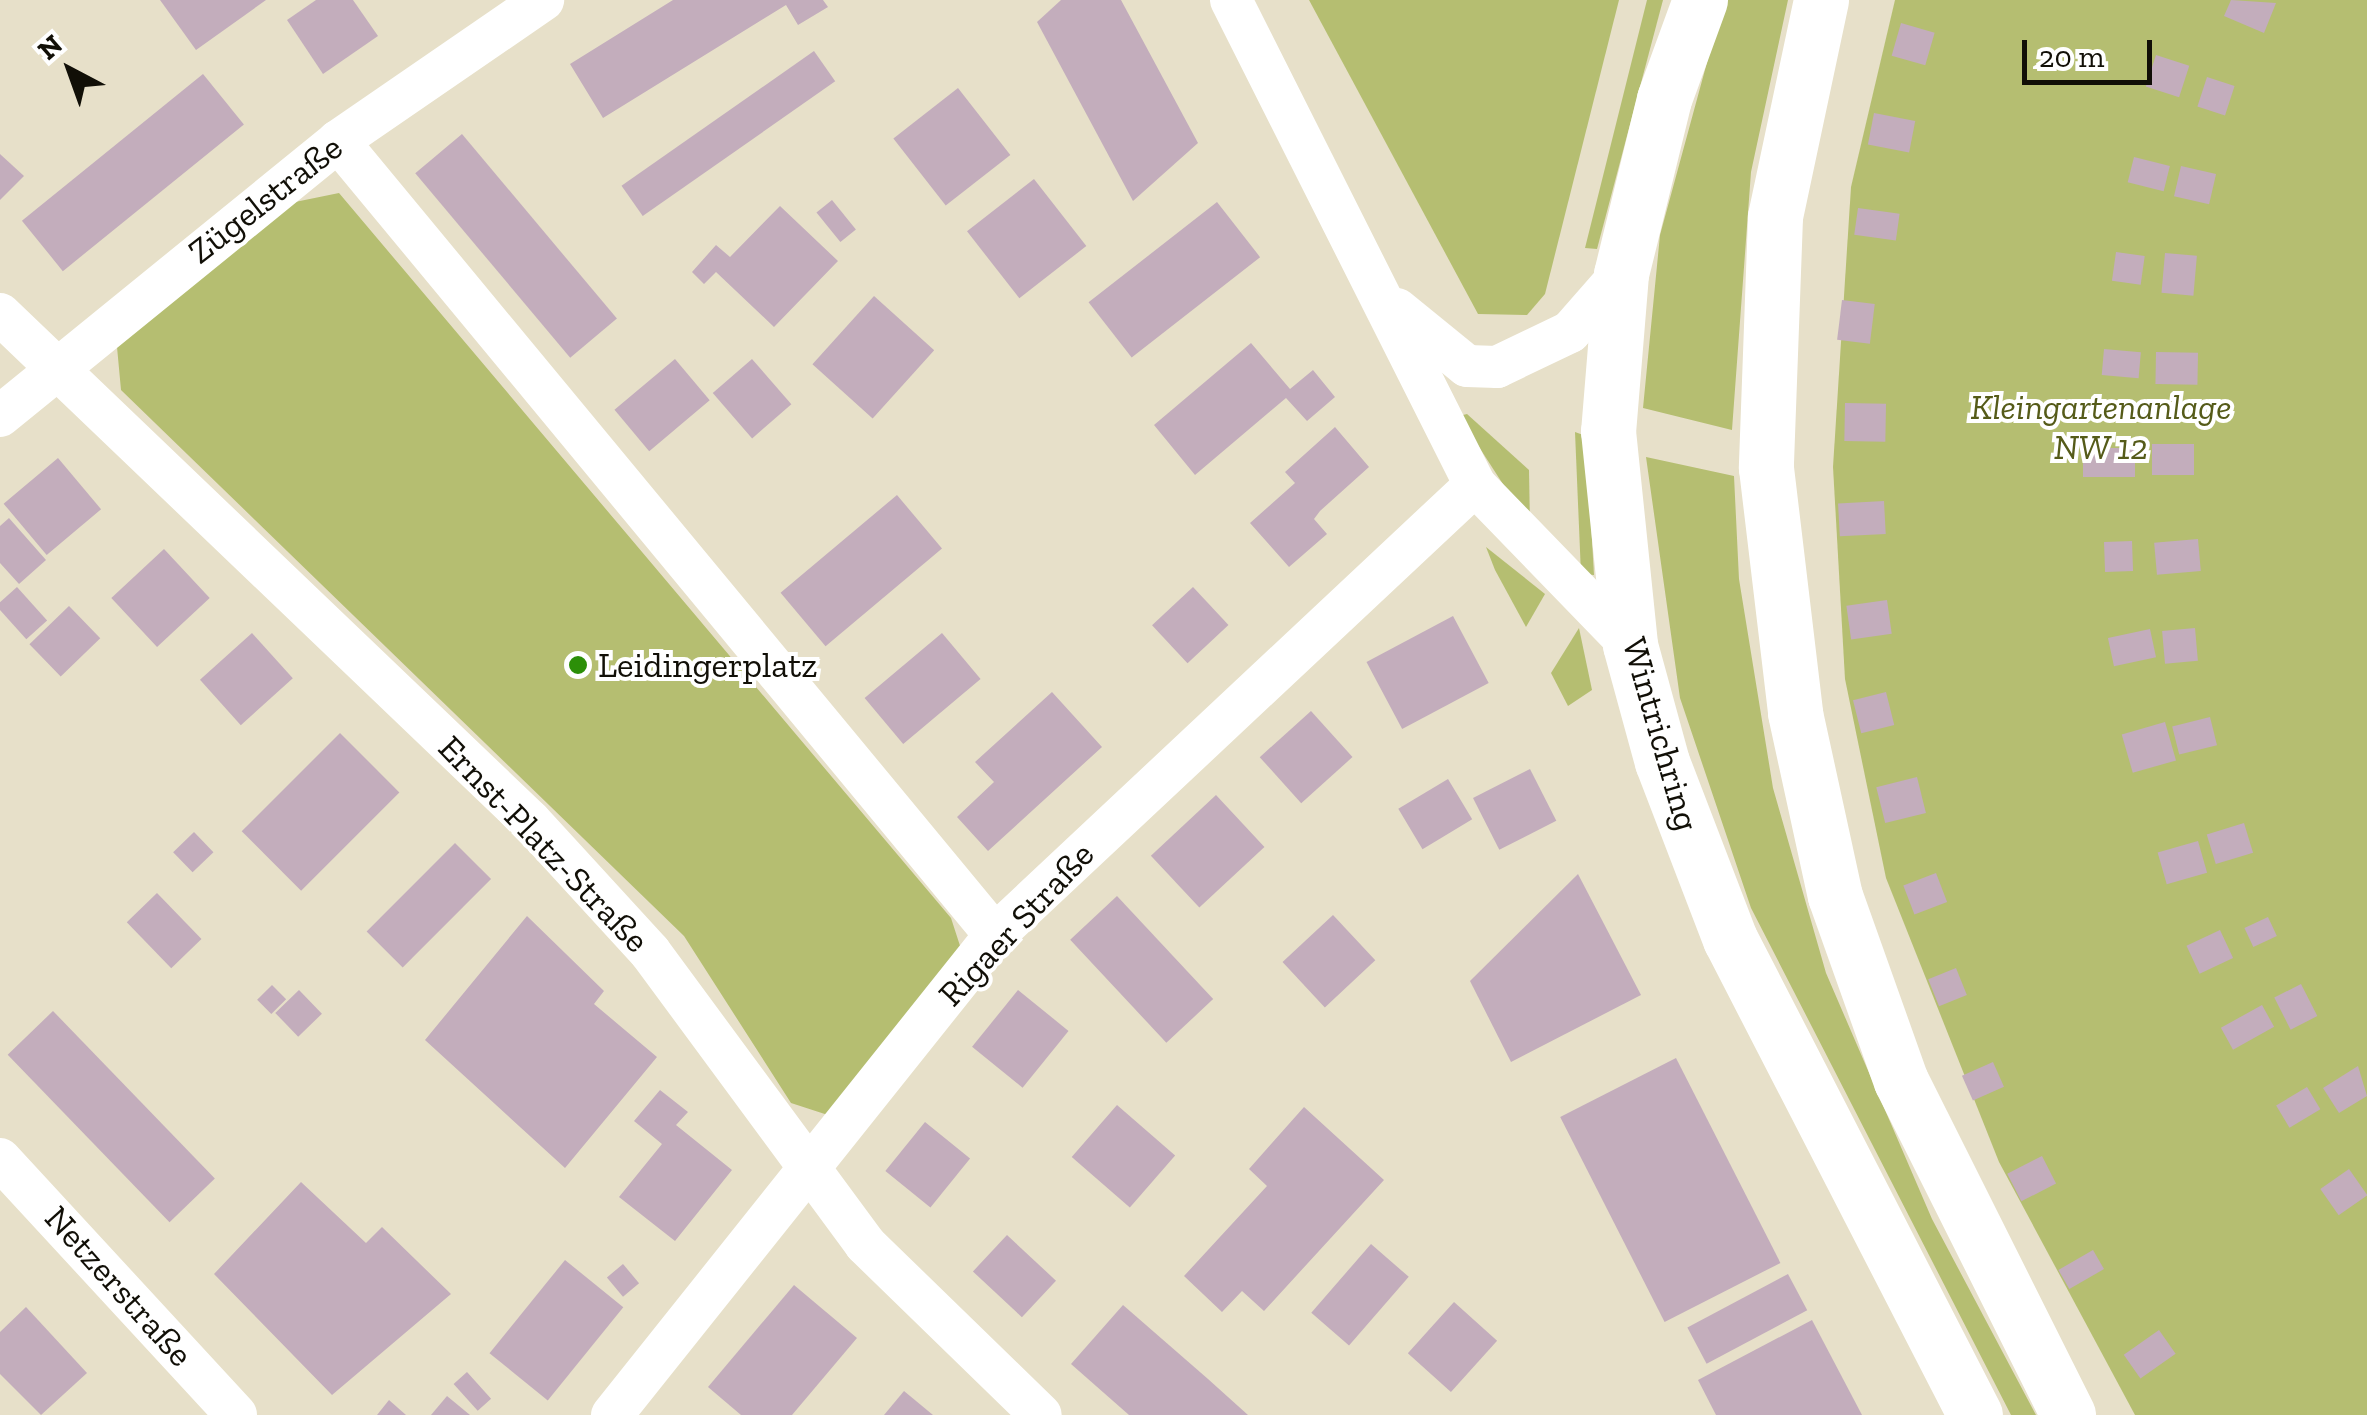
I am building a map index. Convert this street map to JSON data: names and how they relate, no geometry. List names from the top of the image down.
{
  "streets": {
    "main road": ["Wintrichring"],
    "street": [
      "Zügelstraße",
      "Ernst-Platz-Straße",
      "Rigaer Straße",
      "Netzerstraße"
    ]
  },
  "crossings": [
    ["Zügelstraße", "Ernst-Platz-Straße"],
    ["Ernst-Platz-Straße", "Rigaer Straße"]
  ],
  "parks": ["Kleingartenanlage NW 12"],
  "places": ["Leidingerplatz"],
  "scale_bar": "20 m",
  "north": "top left"
}
